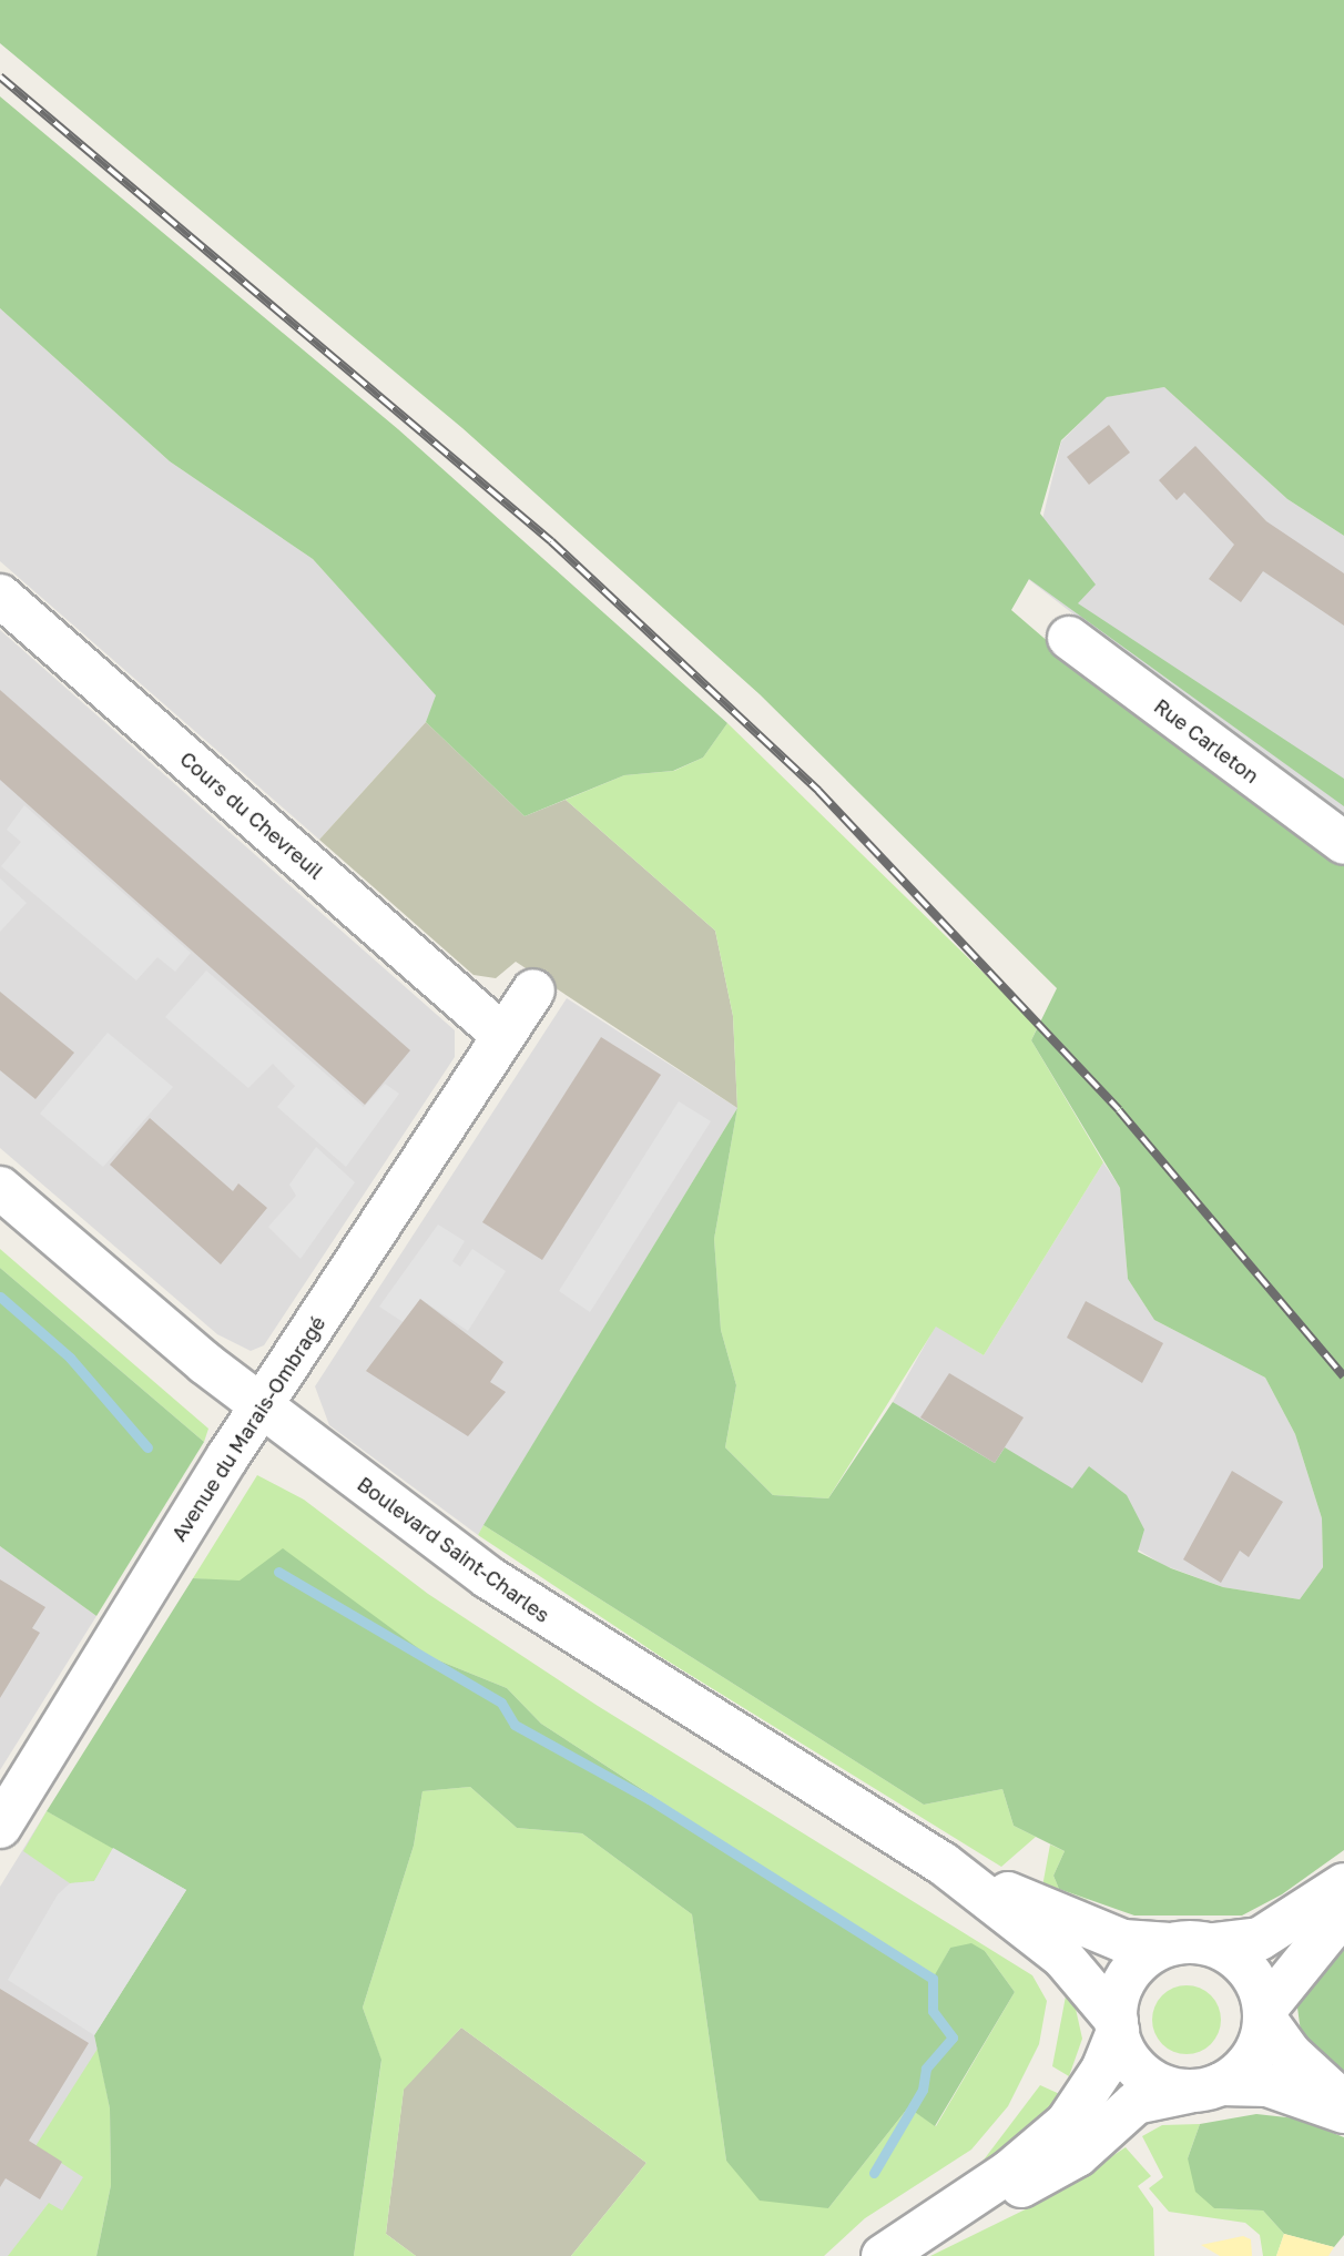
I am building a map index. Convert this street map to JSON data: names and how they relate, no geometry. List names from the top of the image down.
{
  "streets": {
    "street": [
      "Rue Carleton",
      "Cours du Chevreuil",
      "Avenue du Marais-Ombragé",
      "Boulevard Saint-Charles"
    ]
  },
  "crossings": [
    ["Cours du Chevreuil", "Avenue du Marais-Ombragé"],
    ["Avenue du Marais-Ombragé", "Boulevard Saint-Charles"]
  ]
}
